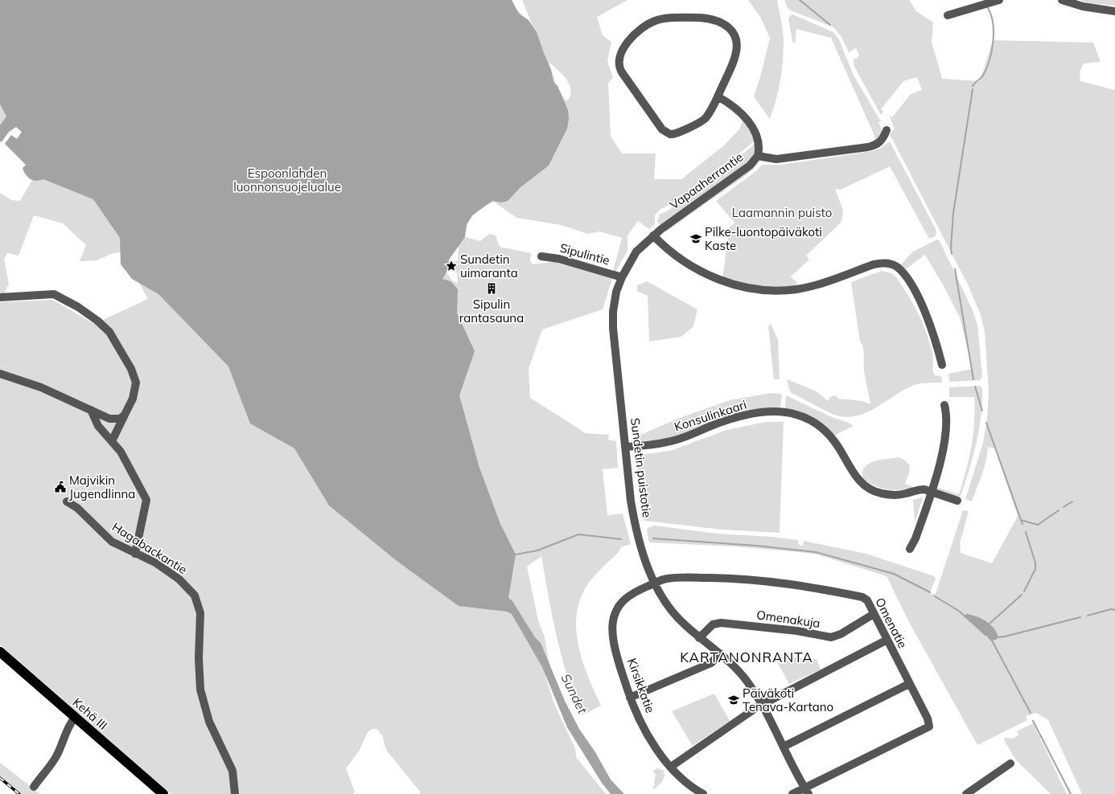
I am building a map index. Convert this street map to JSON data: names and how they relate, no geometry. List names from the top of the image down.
{
  "streets": {
    "highway": ["Kehä III"],
    "street": [
      "Vapaaherrantie",
      "Sipulintie",
      "Konsulinkaari",
      "Sundetin puistotie",
      "Hagabackantie",
      "Omenakuja",
      "Omenatie",
      "Kirsikkatie"
    ]
  },
  "crossings": [
    ["Vapaaherrantie", "Sundetin puistotie"],
    ["Sipulintie", "Sundetin puistotie"],
    ["Konsulinkaari", "Sundetin puistotie"],
    ["Sundetin puistotie", "Omenakuja"],
    ["Sundetin puistotie", "Omenatie"],
    ["Sundetin puistotie", "Kirsikkatie"],
    ["Omenakuja", "Omenatie"],
    ["Omenatie", "Kirsikkatie"]
  ],
  "districts": ["KARTANONRANTA"],
  "water": ["Sundet"],
  "parks": ["Espoonlahden luonnonsuojelualue", "Laamannin puisto"],
  "places": {
    "school or university": ["Pilke-luontopäiväkoti Kaste", "Päiväkoti Tenava-Kartano"],
    "place": ["Sundetin uimaranta"],
    "building": ["Sipulin rantasauna"],
    "public building": ["Majvikin Jugendlinna"]
  }
}
